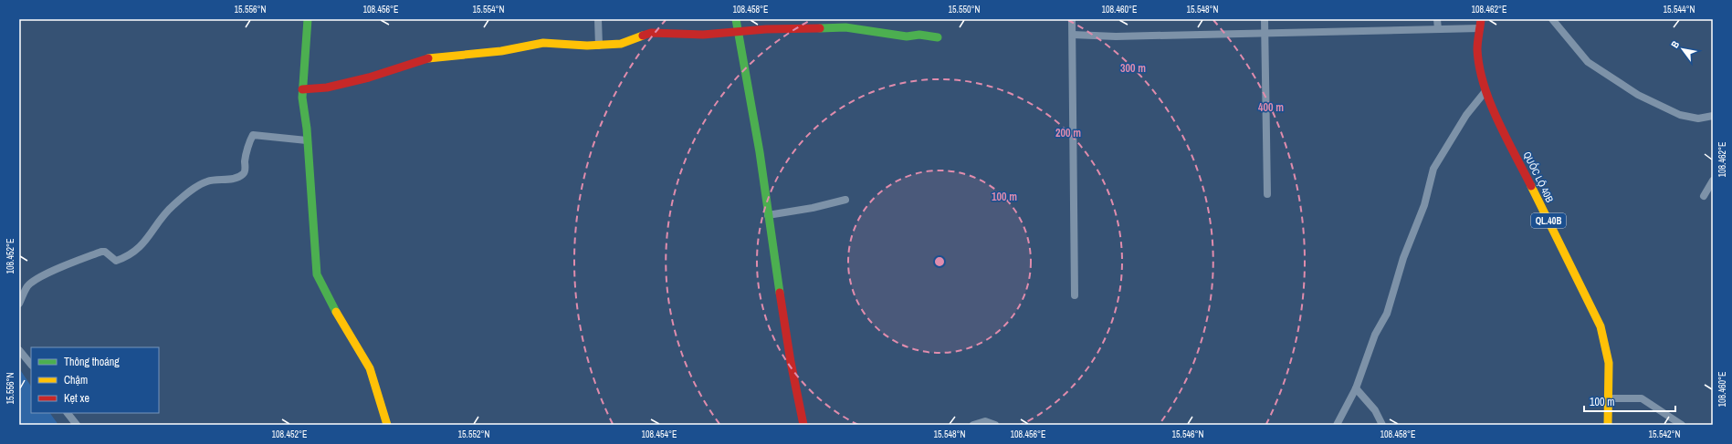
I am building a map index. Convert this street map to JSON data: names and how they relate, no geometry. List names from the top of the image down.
{
  "streets": {
    "main road": ["QUỐC LỘ 40B", "QL.40B"]
  },
  "legend": ["Thông thoáng", "Chậm", "Kẹt xe"],
  "scale_bar": "100 m",
  "north": "top left",
  "coordinates": [
    "15.556°N",
    "108.456°E",
    "15.554°N",
    "108.458°E",
    "15.550°N",
    "108.460°E",
    "15.548°N",
    "108.462°E",
    "15.544°N",
    "108.452°E",
    "15.552°N",
    "108.454°E",
    "15.546°N",
    "15.542°N"
  ],
  "rings": [
    "300 m",
    "400 m",
    "200 m",
    "100 m"
  ]
}
